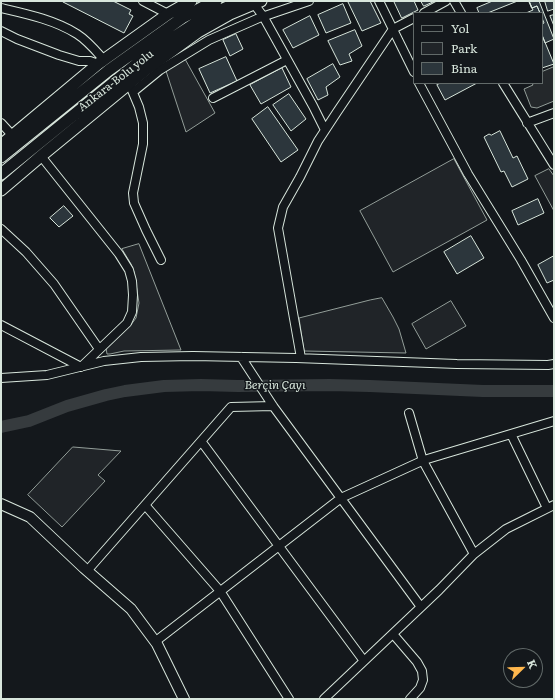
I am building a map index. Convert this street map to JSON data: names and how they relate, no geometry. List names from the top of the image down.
{
  "streets": {
    "highway": ["Ankara-Bolu yolu"]
  },
  "water": ["Berçin Çayı"],
  "legend": ["Yol", "Park", "Bina"],
  "north": "top right"
}
